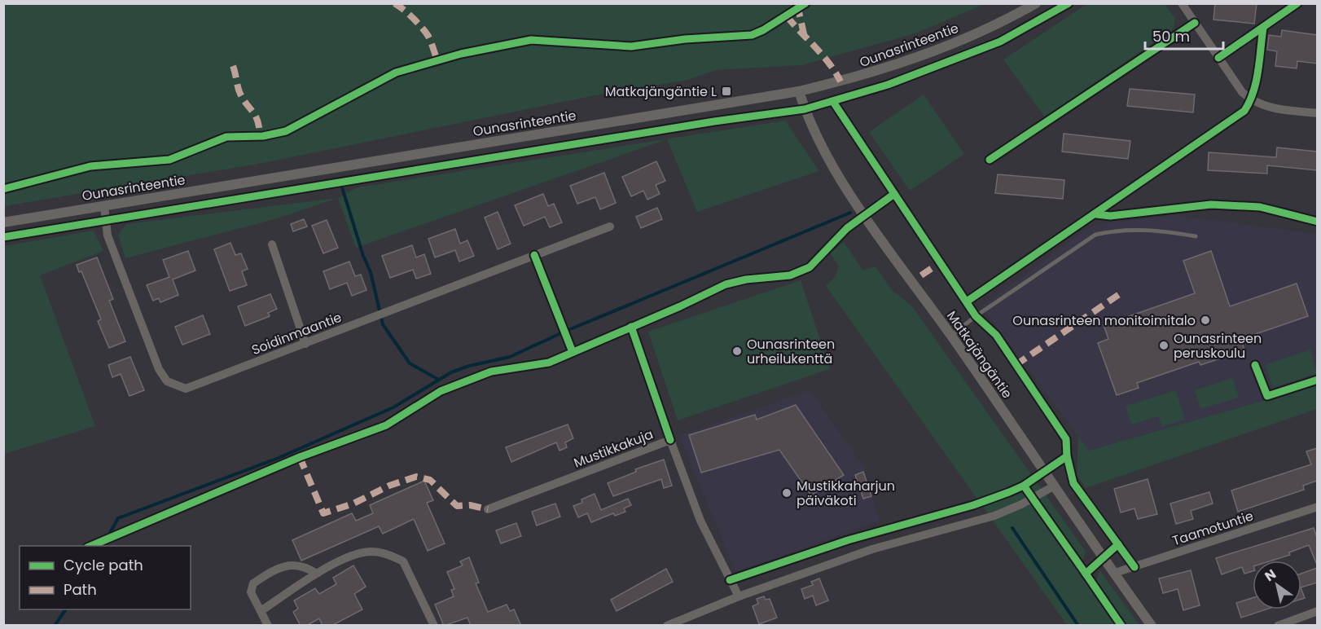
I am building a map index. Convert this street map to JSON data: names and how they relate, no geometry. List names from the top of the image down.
{
  "streets": {
    "street": [
      "Ounasrinteentie",
      "Soidinmaantie",
      "Matkajängäntie",
      "Mustikkakuja",
      "Taamotuntie"
    ]
  },
  "crossings": [
    ["Ounasrinteentie", "Soidinmaantie"],
    ["Ounasrinteentie", "Matkajängäntie"],
    ["Matkajängäntie", "Taamotuntie"]
  ],
  "places": {
    "transit": ["Matkajängäntie L"],
    "other": [
      "Ounasrinteen monitoimitalo",
      "Ounasrinteen peruskoulu",
      "Ounasrinteen urheilukenttä",
      "Mustikkaharjun päiväkoti"
    ]
  },
  "legend": ["Cycle path", "Path"],
  "scale_bar": "50 m",
  "north": "top left"
}
